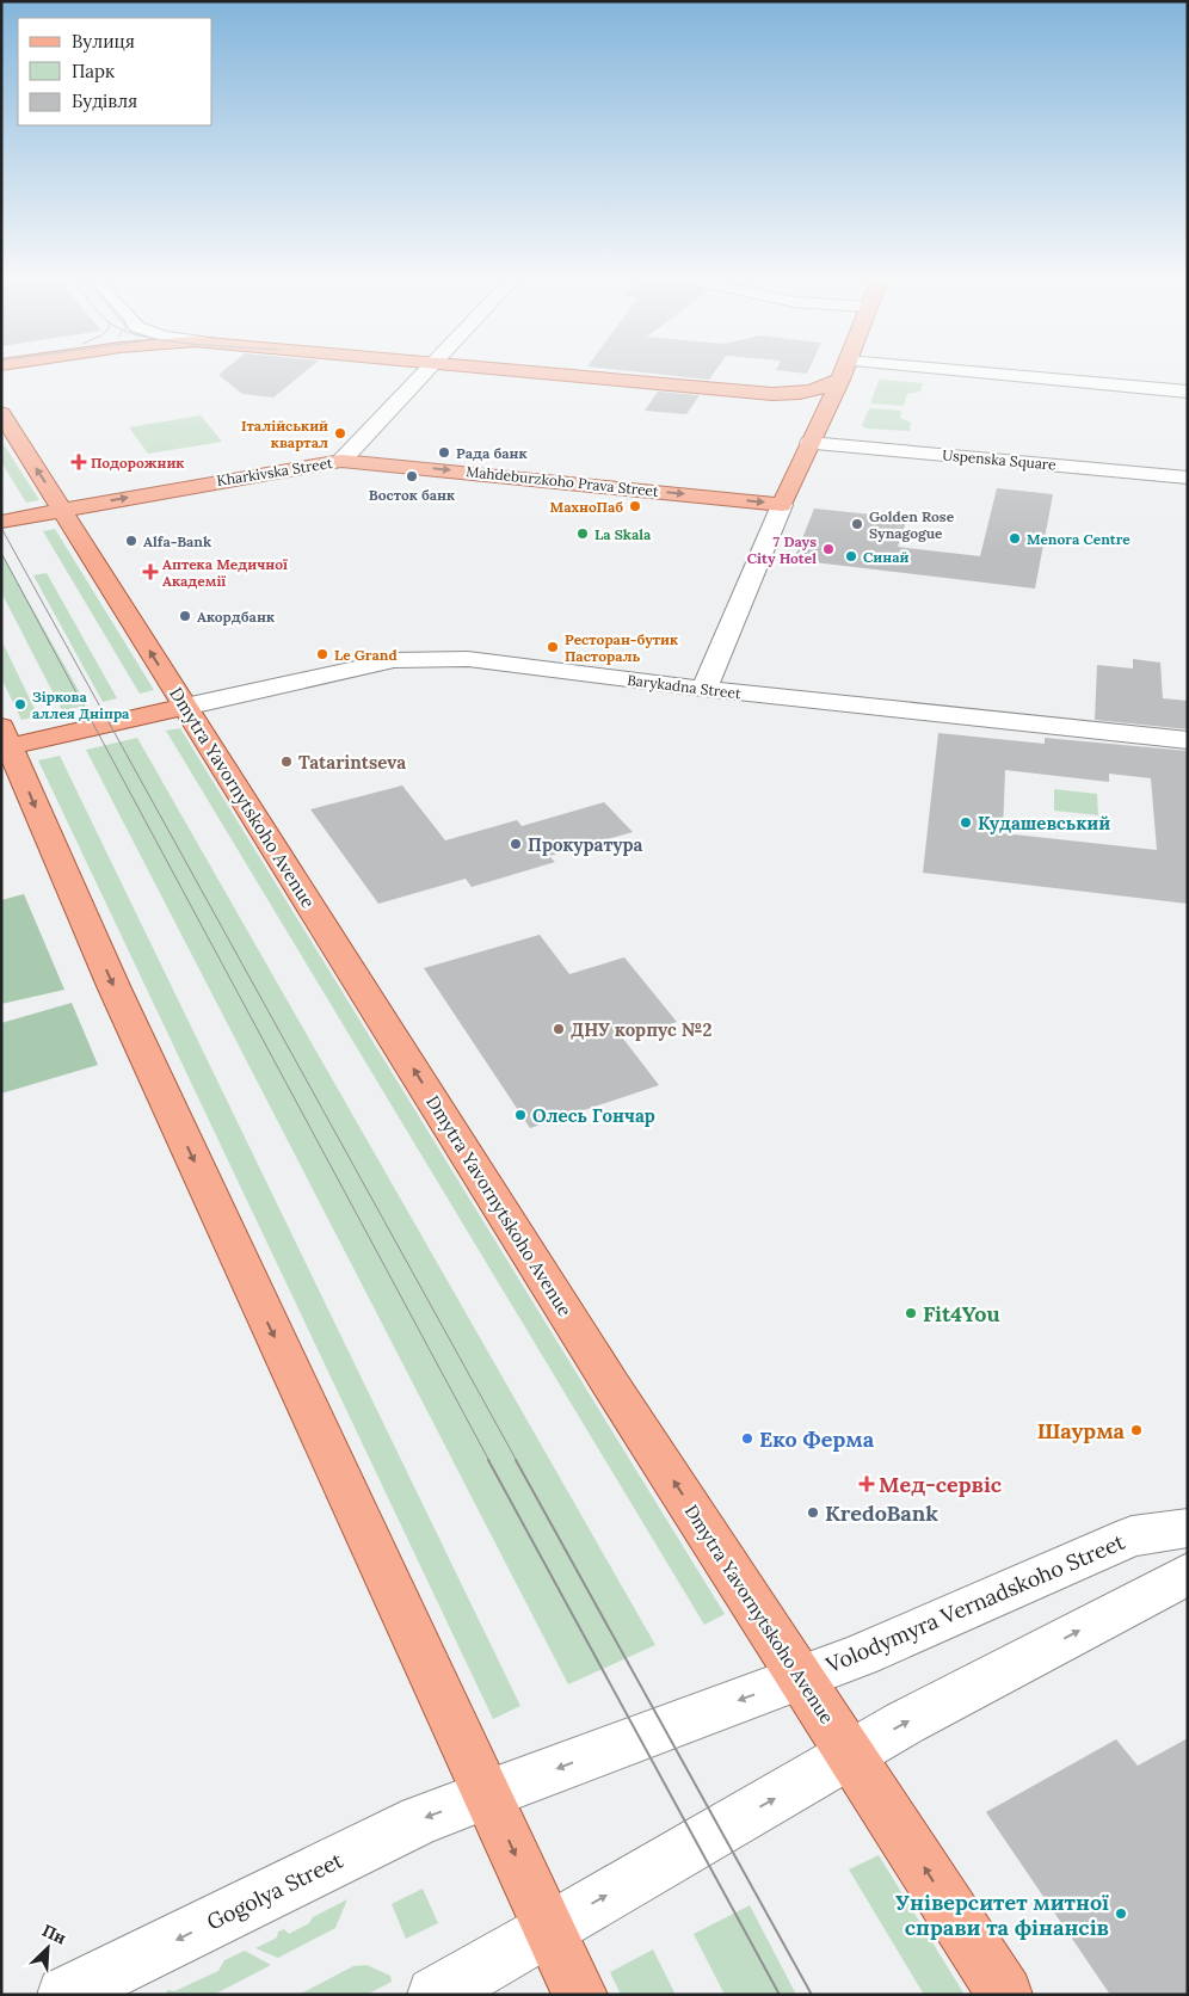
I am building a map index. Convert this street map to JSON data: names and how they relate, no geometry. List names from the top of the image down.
{
  "streets": {
    "main road": ["Kharkivska Street", "Mahdeburzkoho Prava Street", "Dmytra Yavornytskoho Avenue"],
    "street": [
      "Uspenska Square",
      "Barykadna Street",
      "Volodymyra Vernadskoho Street",
      "Gogolya Street"
    ]
  },
  "crossings": [
    ["Kharkivska Street", "Mahdeburzkoho Prava Street"],
    ["Kharkivska Street", "Dmytra Yavornytskoho Avenue"],
    ["Barykadna Street", "Dmytra Yavornytskoho Avenue"],
    ["Dmytra Yavornytskoho Avenue", "Volodymyra Vernadskoho Street"],
    ["Volodymyra Vernadskoho Street", "Gogolya Street"]
  ],
  "one_way": ["Kharkivska Street", "Gogolya Street"],
  "places": {
    "other": [
      "Італійський квартал",
      "Рада банк",
      "Восток банк",
      "МахноПаб",
      "Golden Rose Synagogue",
      "La Skala",
      "Menora Centre",
      "Alfa-Bank",
      "7 Days City Hotel",
      "Синай",
      "Акордбанк",
      "Ресторан-бутик Пастораль",
      "Le Grand",
      "Зіркова аллея Дніпра",
      "Tatarintseva",
      "Кудашевський",
      "Прокуратура",
      "ДНУ корпус №2",
      "Олесь Гончар",
      "Fit4You",
      "Шаурма",
      "Еко Ферма",
      "KredoBank",
      "Університет митної справи та фінансів"
    ],
    "health": ["Подорожник", "Аптека Медичної Академії", "Мед-сервіс"]
  },
  "legend": ["Вулиця", "Парк", "Будівля"],
  "north": "top right"
}
